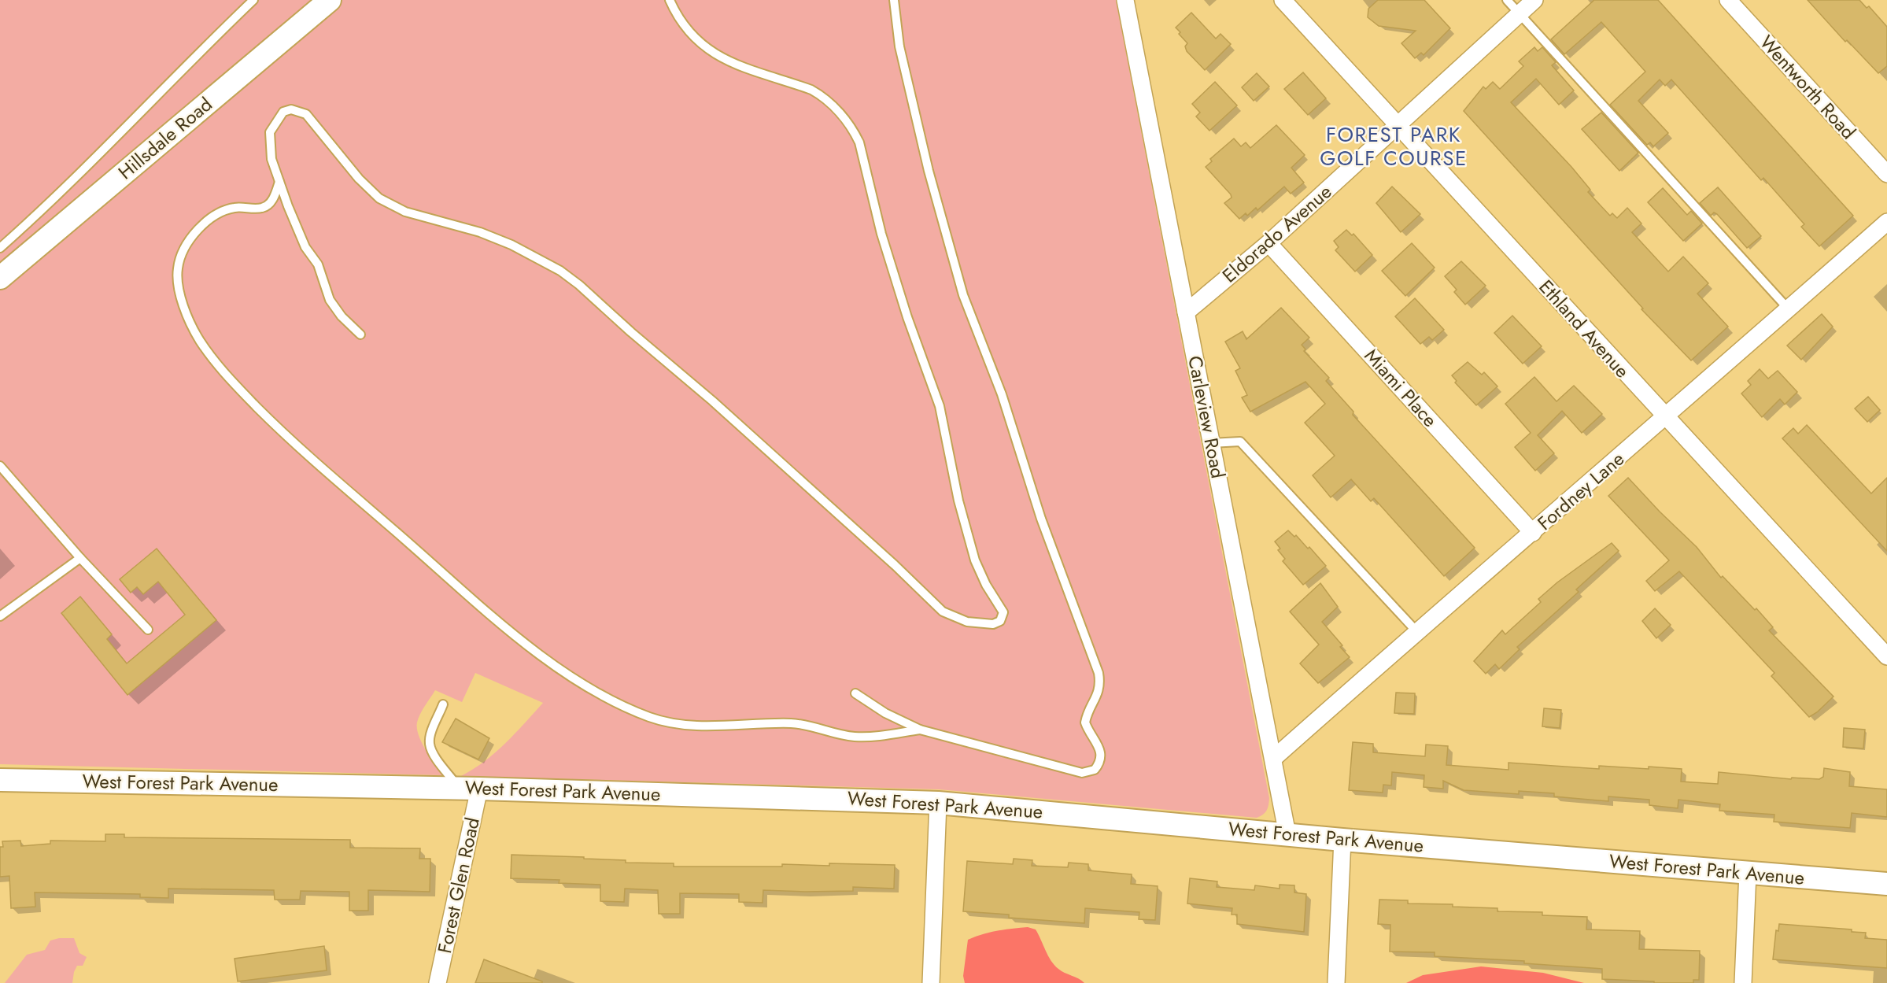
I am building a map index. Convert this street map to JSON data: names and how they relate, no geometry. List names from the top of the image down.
{
  "streets": {
    "main road": ["Hillsdale Road", "West Forest Park Avenue"],
    "street": [
      "Wentworth Road",
      "Eldorado Avenue",
      "Ethland Avenue",
      "Miami Place",
      "Carleview Road",
      "Fordney Lane",
      "Forest Glen Road"
    ]
  },
  "crossings": [
    ["Eldorado Avenue", "Ethland Avenue"],
    ["Eldorado Avenue", "Miami Place"],
    ["Eldorado Avenue", "Carleview Road"],
    ["Ethland Avenue", "Fordney Lane"],
    ["Miami Place", "Fordney Lane"],
    ["Carleview Road", "Fordney Lane"],
    ["Carleview Road", "West Forest Park Avenue"],
    ["West Forest Park Avenue", "Forest Glen Road"]
  ],
  "districts": ["FOREST PARK GOLF COURSE"]
}
